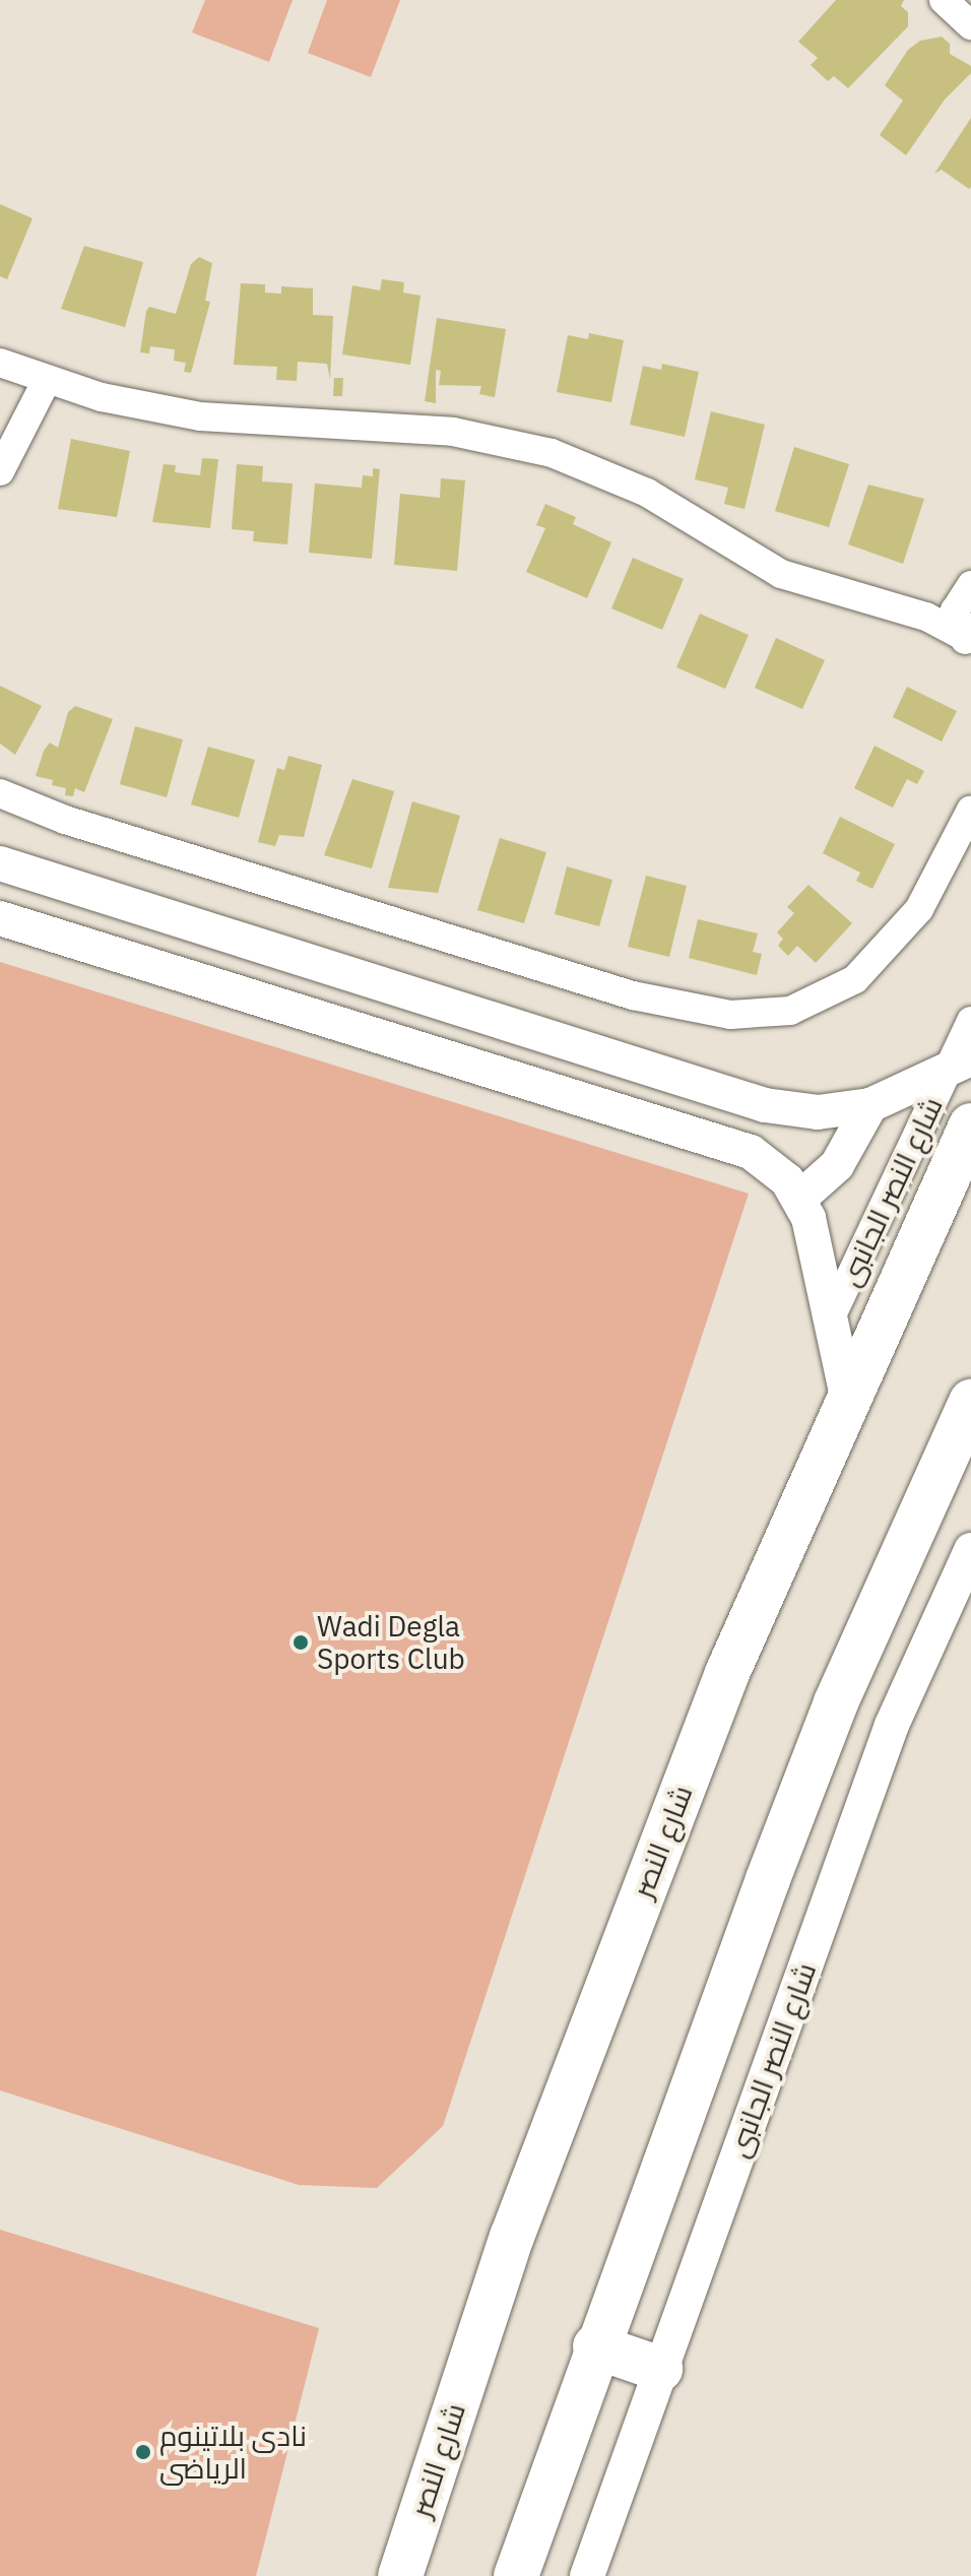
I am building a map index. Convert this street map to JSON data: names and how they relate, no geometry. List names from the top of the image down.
{
  "streets": {
    "main road": ["شارع النصر"],
    "street": ["شارع النصر الجانبى"]
  },
  "places": ["Wadi Degla Sports Club", "نادى بلاتينوم الرياضى"]
}
